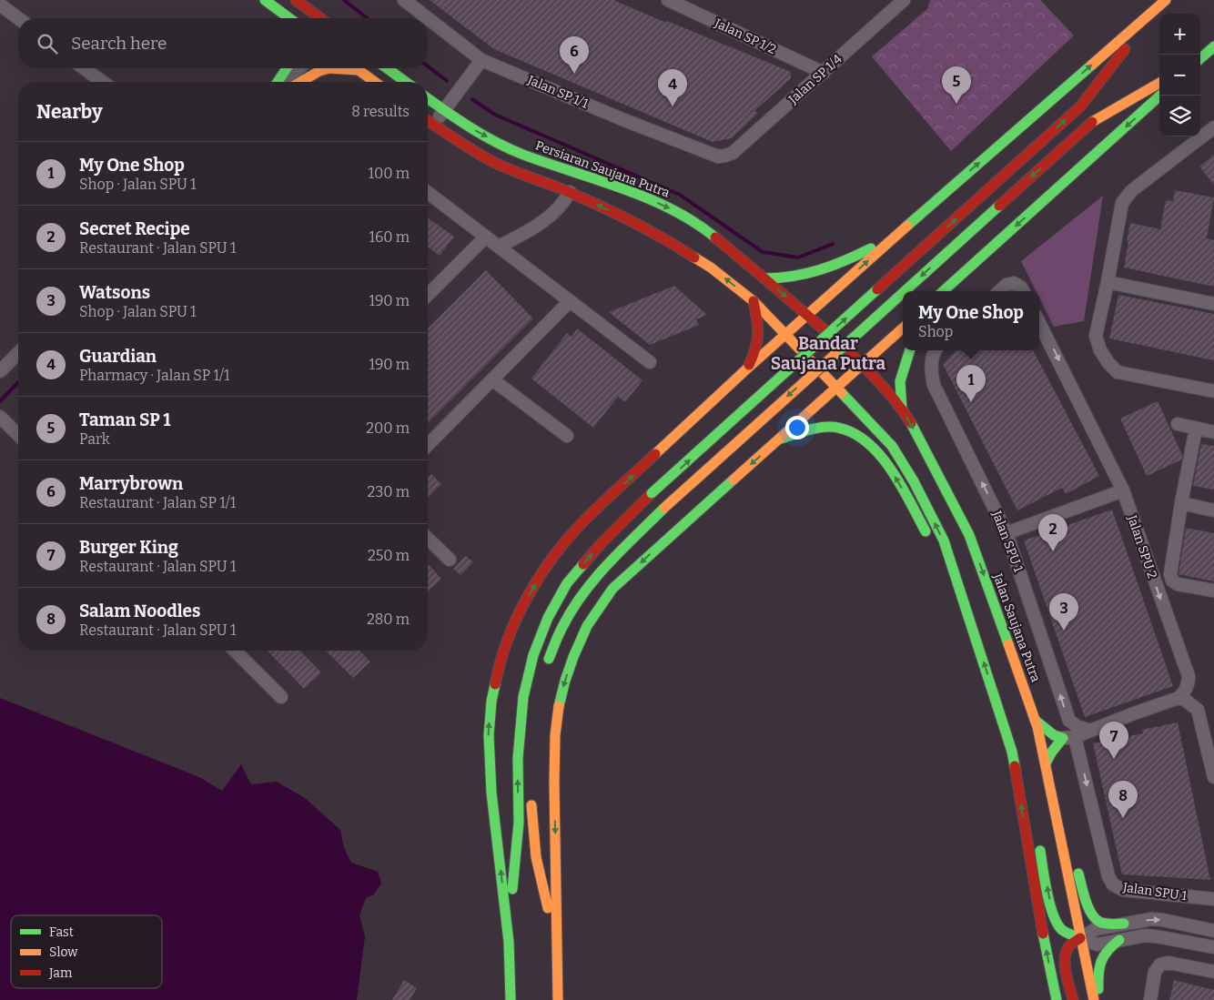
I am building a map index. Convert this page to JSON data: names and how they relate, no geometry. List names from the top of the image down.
{
  "streets": {
    "main road": ["Persiaran Saujana Putra", "Jalan Saujana Putra"],
    "street": [
      "Jalan SP 1/2",
      "Jalan SP 1/4",
      "Jalan SP 1/1",
      "Jalan SPU 1",
      "Jalan SPU 2"
    ]
  },
  "crossings": [
    ["Jalan SP 1/2", "Jalan SP 1/4"],
    ["Jalan SP 1/4", "Jalan SP 1/1"],
    ["Persiaran Saujana Putra", "Jalan Saujana Putra"]
  ],
  "one_way": ["Jalan SPU 2"],
  "districts": ["Bandar Saujana Putra"],
  "legend": ["Fast", "Slow", "Jam"],
  "page": {
    "map_buttons": ["+", "−"],
    "search": "Search here",
    "pins": [
      "6",
      "5",
      "4",
      "1",
      "2",
      "3",
      "7",
      "8"
    ],
    "heading": ["Nearby", "8 results"],
    "list": [
      {
        "mark": "1",
        "name": "My One Shop",
        "note": "Shop · Jalan SPU 1",
        "value": "100 m"
      },
      {
        "mark": "2",
        "name": "Secret Recipe",
        "note": "Restaurant · Jalan SPU 1",
        "value": "160 m"
      },
      {
        "mark": "3",
        "name": "Watsons",
        "note": "Shop · Jalan SPU 1",
        "value": "190 m"
      },
      {
        "mark": "4",
        "name": "Guardian",
        "note": "Pharmacy · Jalan SP 1/1",
        "value": "190 m"
      },
      {
        "mark": "5",
        "name": "Taman SP 1",
        "note": "Park",
        "value": "200 m"
      },
      {
        "mark": "6",
        "name": "Marrybrown",
        "note": "Restaurant · Jalan SP 1/1",
        "value": "230 m"
      },
      {
        "mark": "7",
        "name": "Burger King",
        "note": "Restaurant · Jalan SPU 1",
        "value": "250 m"
      },
      {
        "mark": "8",
        "name": "Salam Noodles",
        "note": "Restaurant · Jalan SPU 1",
        "value": "280 m"
      }
    ],
    "popup": ["My One Shop", "Shop"]
  }
}
